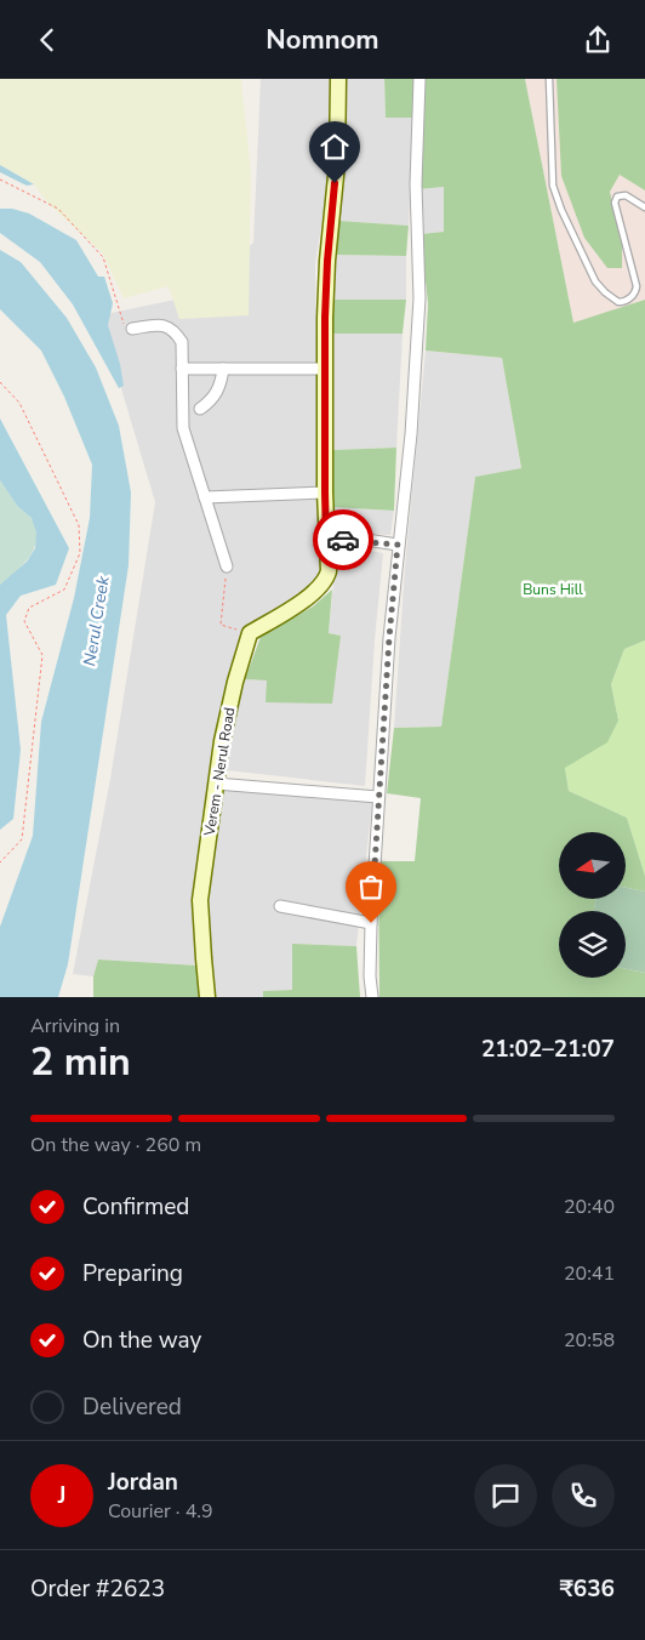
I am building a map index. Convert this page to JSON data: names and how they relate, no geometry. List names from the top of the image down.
{
  "streets": {
    "main road": ["Verem - Nerul Road"]
  },
  "water": ["Nerul Creek"],
  "parks": ["Buns Hill"],
  "north": "left",
  "page": {
    "header": "Nomnom",
    "heading": ["2 min", "Arriving in", "21:02–21:07"],
    "panel": [
      "Jordan",
      "Courier · 4.9",
      "Order #2623",
      "₹636"
    ],
    "bar": "On the way · 260 m",
    "list": [
      ["Confirmed", "20:40"],
      ["Preparing", "20:41"],
      ["On the way", "20:58"],
      "Delivered"
    ],
    "round": "J"
  }
}
